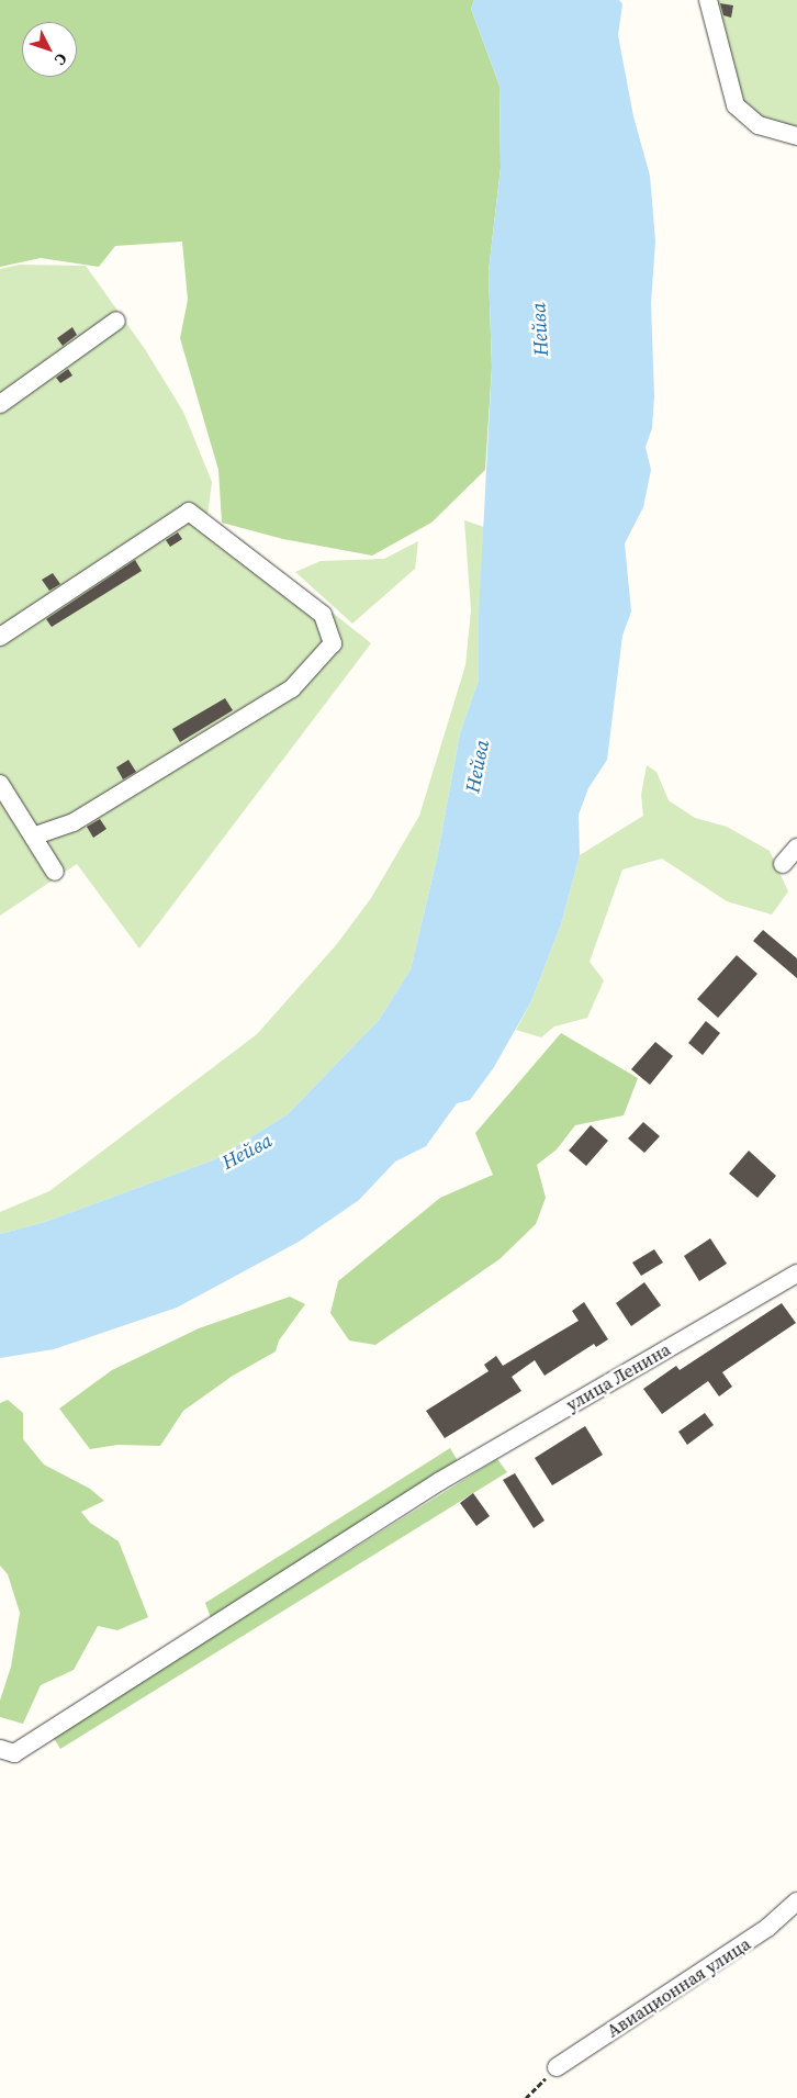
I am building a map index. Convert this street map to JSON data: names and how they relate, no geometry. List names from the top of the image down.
{
  "streets": {
    "street": ["улица Ленина", "Авиационная улица"]
  },
  "water": ["Нейва"],
  "north": "bottom right"
}
